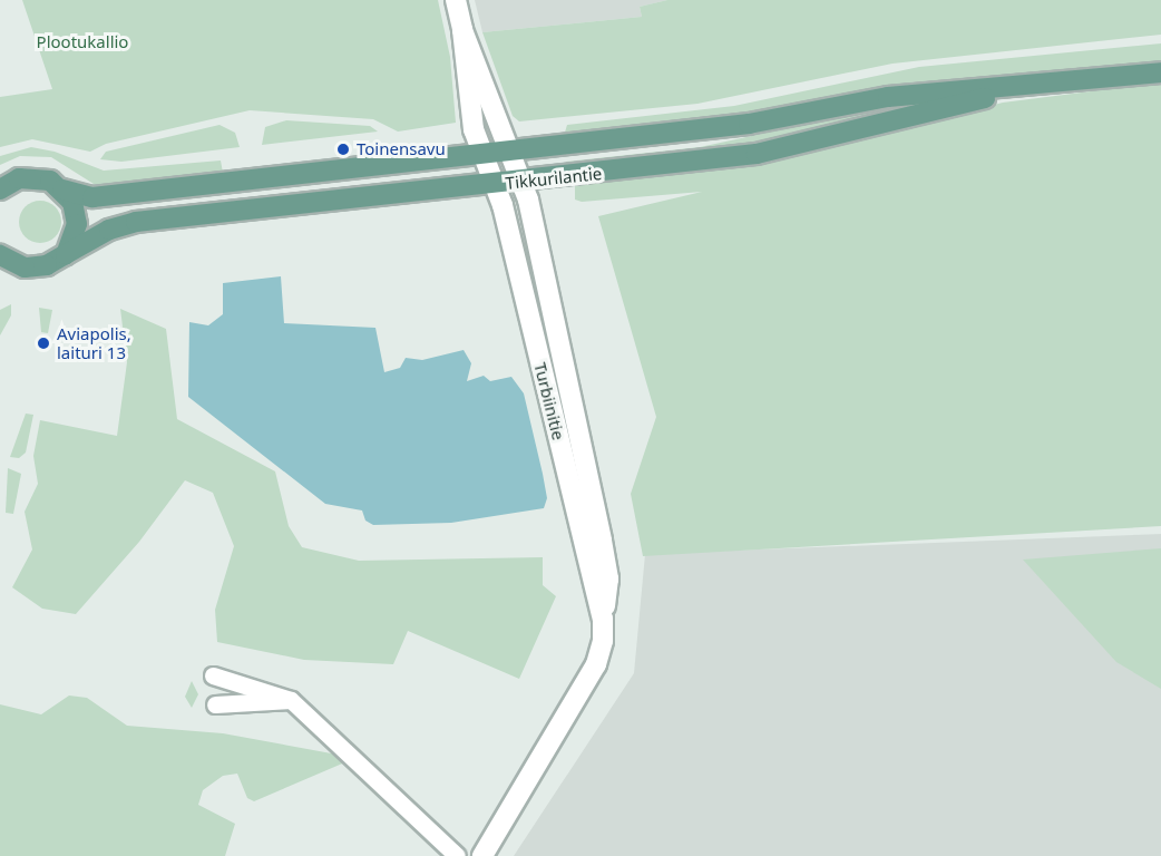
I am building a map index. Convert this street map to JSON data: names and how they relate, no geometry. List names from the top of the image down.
{
  "streets": {
    "main road": ["Tikkurilantie"],
    "street": ["Turbiinitie"]
  },
  "crossings": [
    ["Tikkurilantie", "Turbiinitie"]
  ],
  "parks": ["Plootukallio"],
  "places": ["Toinensavu", "Aviapolis, laituri 13"]
}
